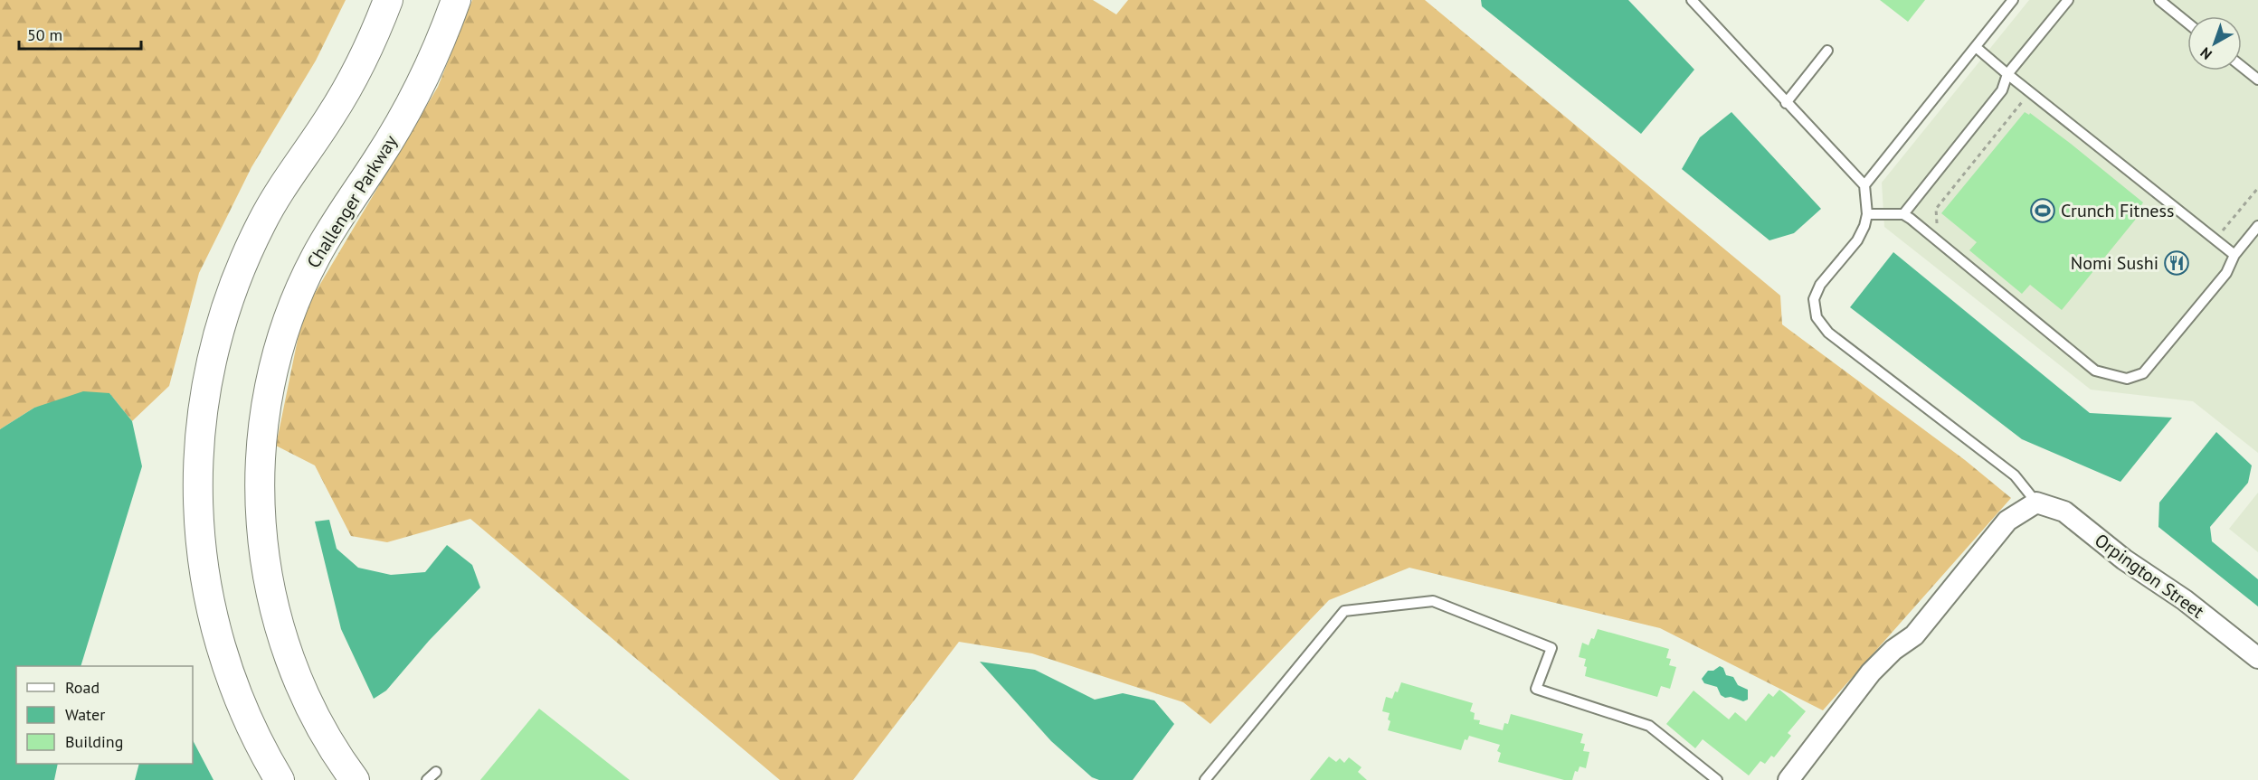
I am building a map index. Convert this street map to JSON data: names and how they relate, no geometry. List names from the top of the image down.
{
  "streets": {
    "main road": ["Challenger Parkway"],
    "street": ["Orpington Street"]
  },
  "places": {
    "sports": ["Crunch Fitness"],
    "restaurant": ["Nomi Sushi"]
  },
  "legend": ["Road", "Water", "Building"],
  "scale_bar": "50 m",
  "north": "bottom left"
}
